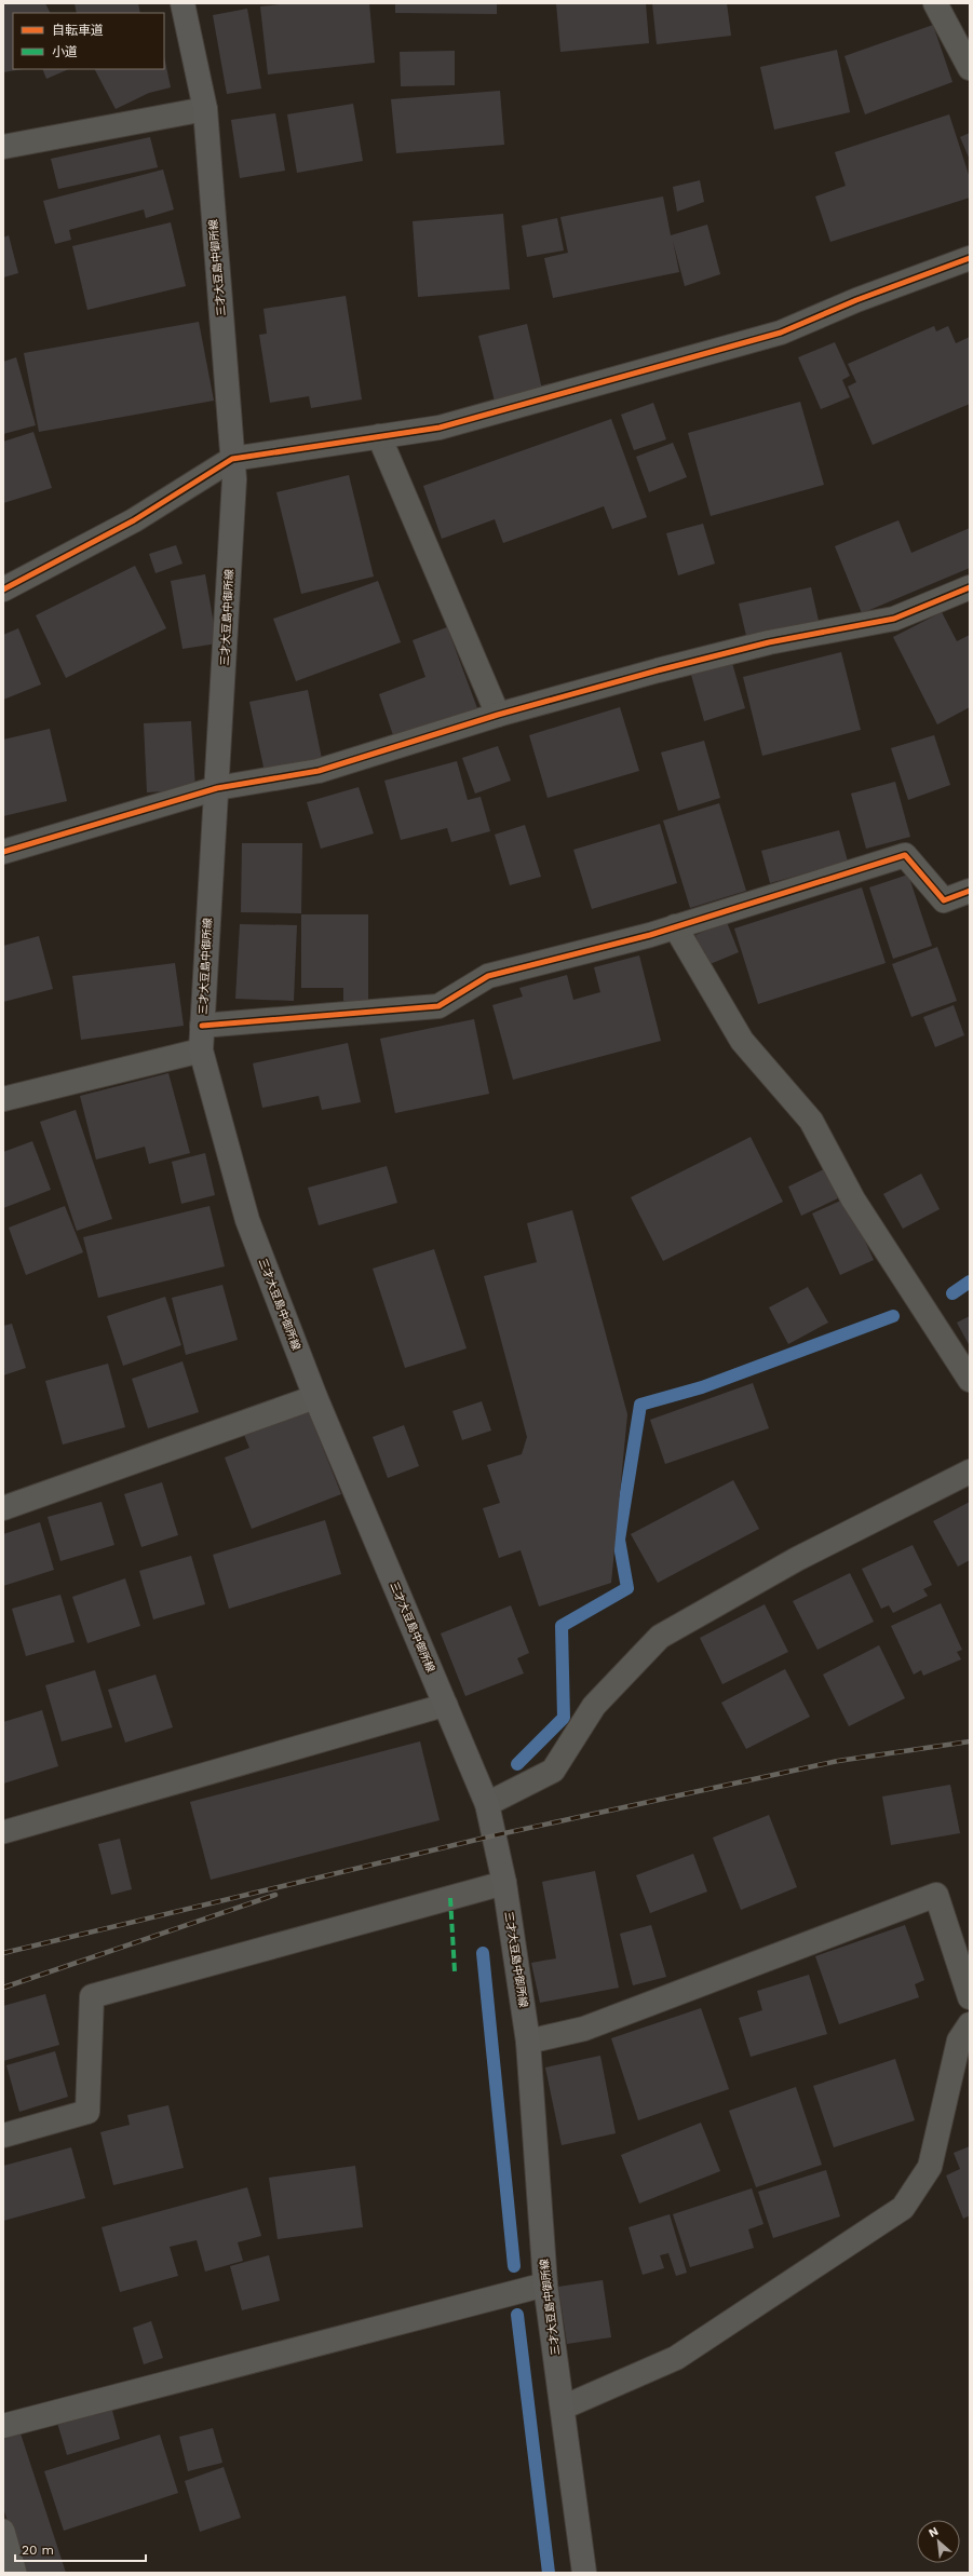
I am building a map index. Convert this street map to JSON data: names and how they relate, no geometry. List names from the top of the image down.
{
  "streets": {
    "main road": ["三才大豆島中御所線"]
  },
  "legend": ["自転車道", "小道"],
  "scale_bar": "20 m",
  "north": "top left"
}
